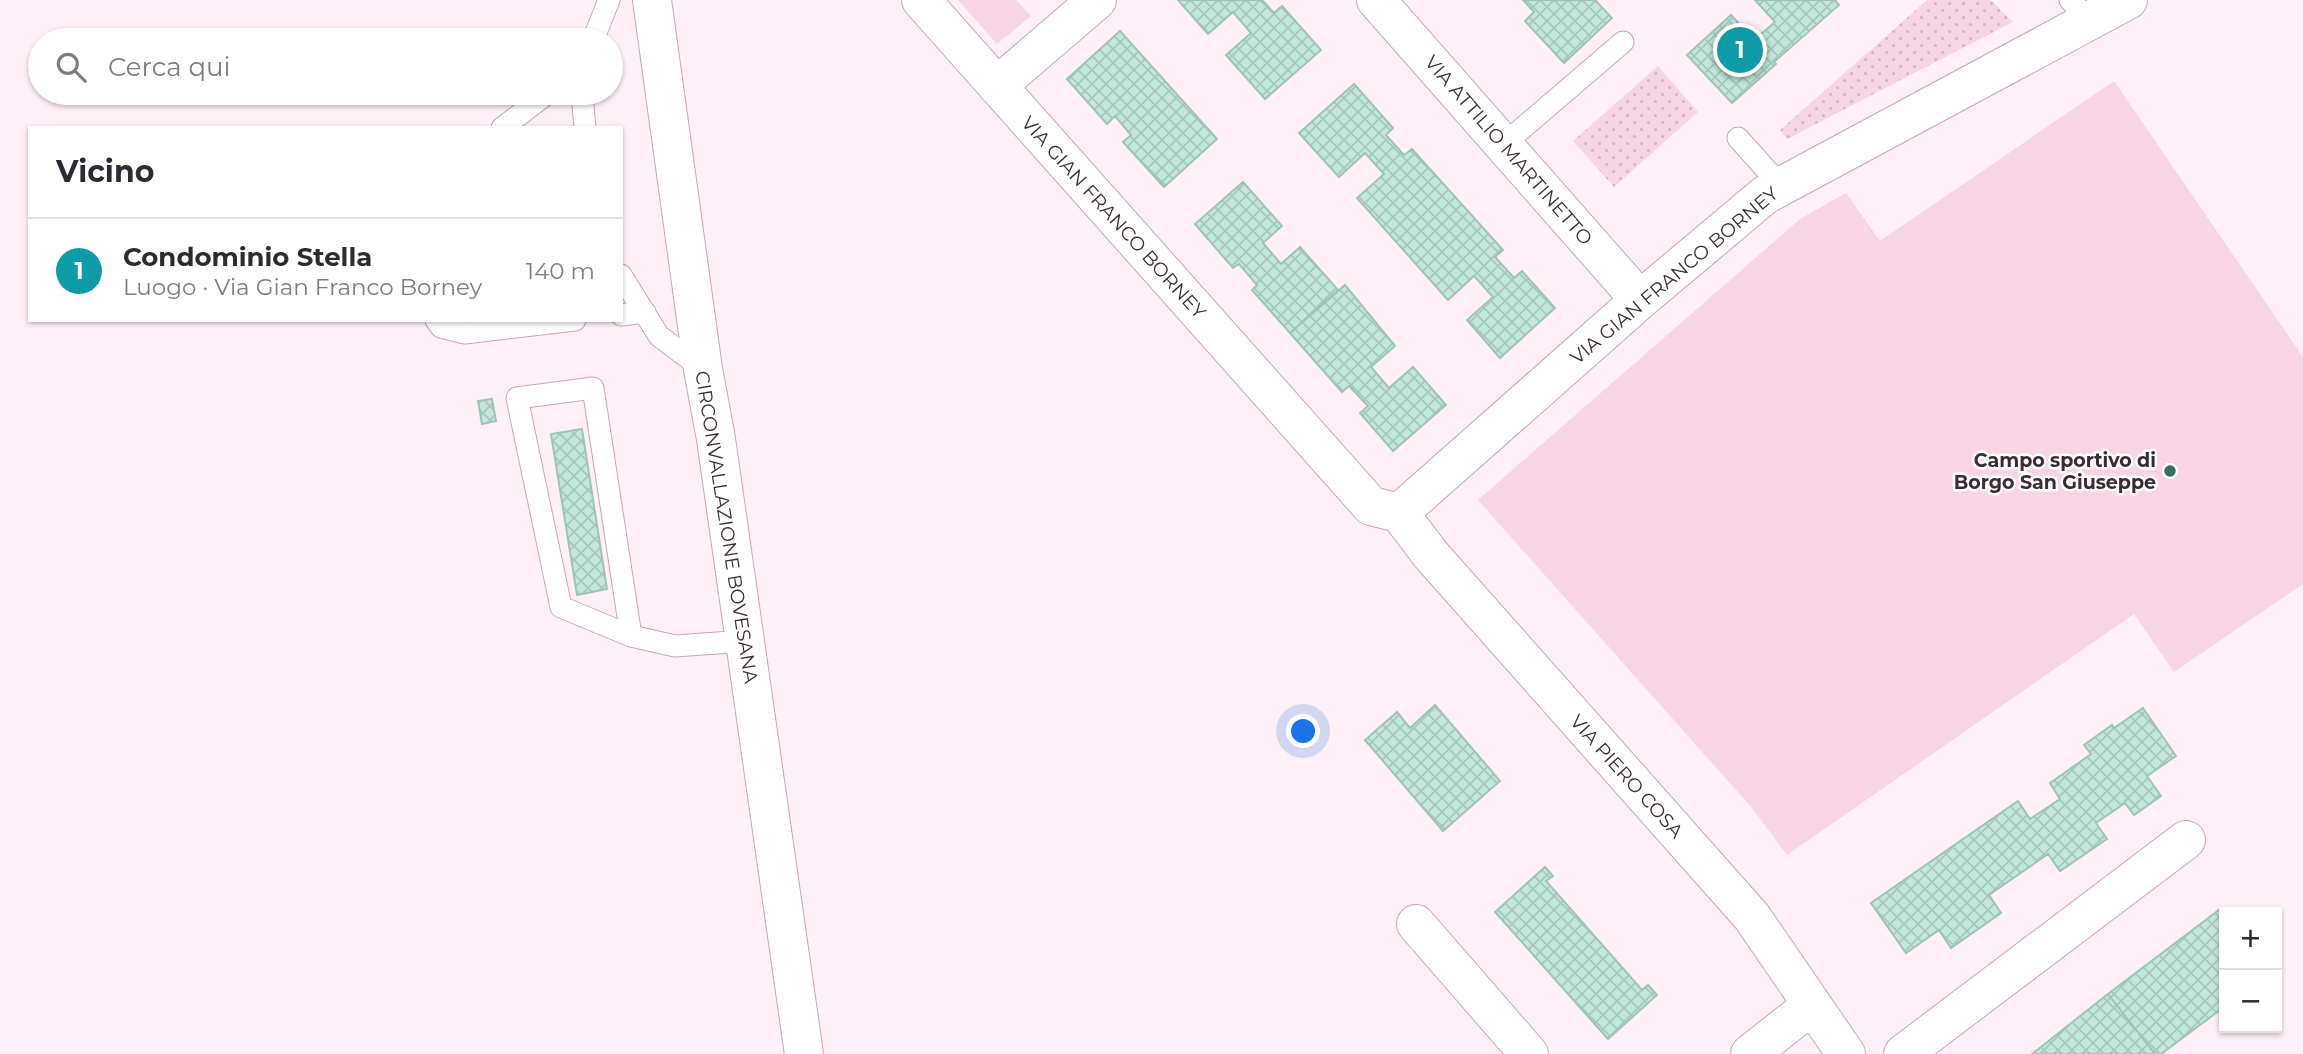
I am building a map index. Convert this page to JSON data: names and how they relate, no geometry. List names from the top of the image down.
{
  "streets": {
    "street": [
      "VIA ATTILIO MARTINETTO",
      "VIA GIAN FRANCO BORNEY",
      "CIRCONVALLAZIONE BOVESANA",
      "VIA PIERO COSA"
    ]
  },
  "crossings": [
    ["VIA ATTILIO MARTINETTO", "VIA GIAN FRANCO BORNEY"],
    ["VIA GIAN FRANCO BORNEY", "VIA PIERO COSA"]
  ],
  "places": ["Campo sportivo di Borgo San Giuseppe"],
  "page": {
    "pins": "1",
    "search": "Cerca qui",
    "heading": "Vicino",
    "list": [
      {
        "mark": "1",
        "name": "Condominio Stella",
        "note": "Luogo · Via Gian Franco Borney",
        "value": "140 m"
      }
    ],
    "map_buttons": ["+", "−"]
  }
}
